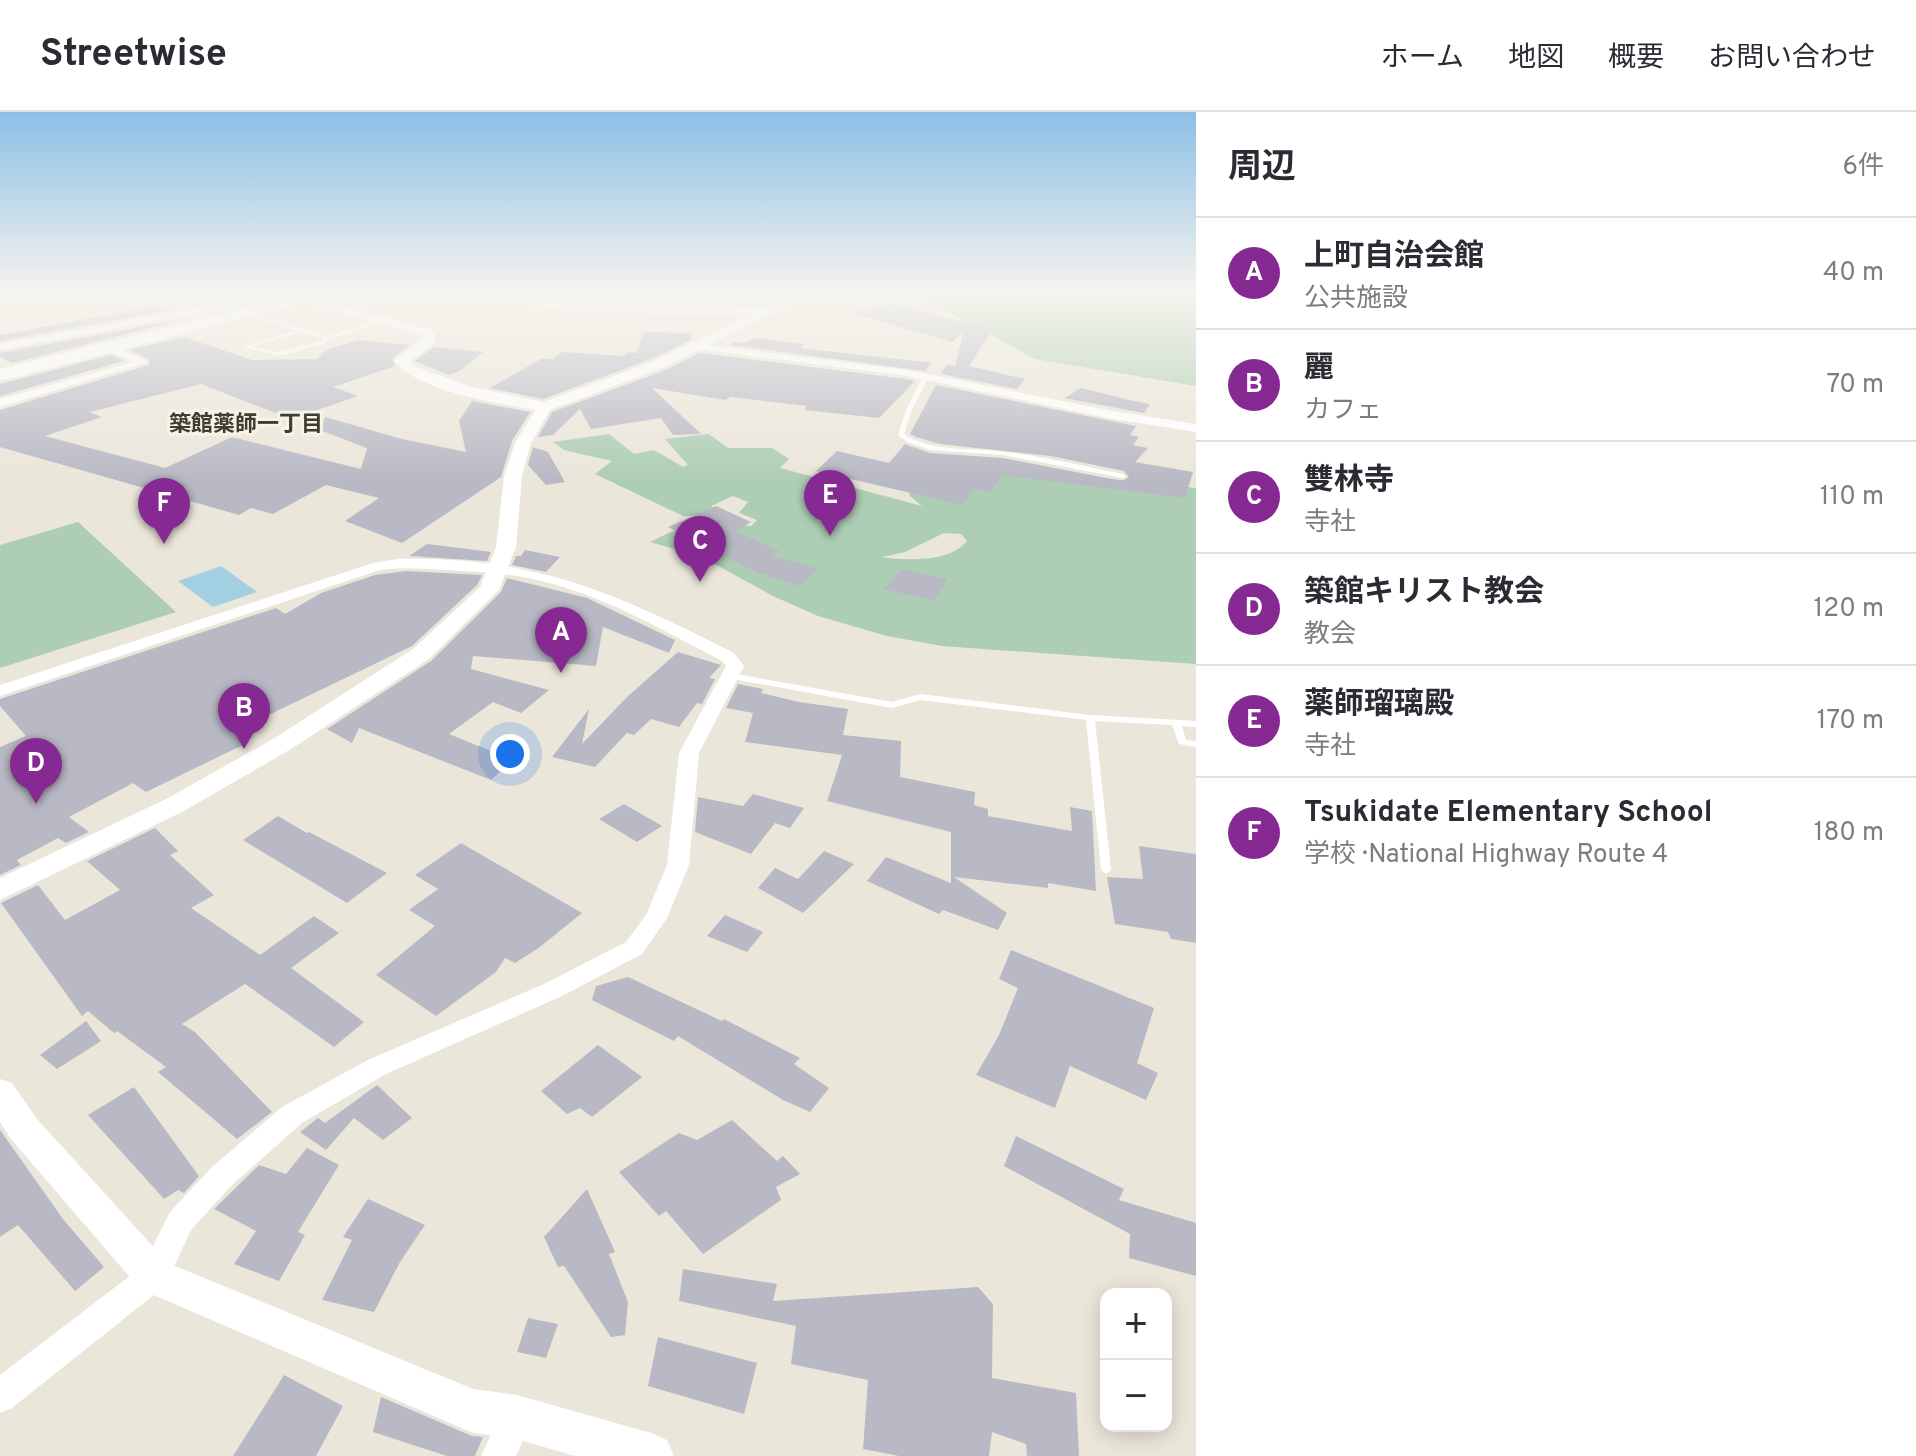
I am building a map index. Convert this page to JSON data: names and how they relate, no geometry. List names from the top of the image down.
{
  "districts": ["築館薬師一丁目"],
  "page": {
    "header": "Streetwise",
    "nav": [
      "ホーム",
      "地図",
      "概要",
      "お問い合わせ"
    ],
    "heading": ["周辺", "6件"],
    "list": [
      {
        "mark": "A",
        "name": "上町自治会館",
        "note": "公共施設",
        "value": "40 m"
      },
      {
        "mark": "B",
        "name": "麗",
        "note": "カフェ",
        "value": "70 m"
      },
      {
        "mark": "C",
        "name": "雙林寺",
        "note": "寺社",
        "value": "110 m"
      },
      {
        "mark": "D",
        "name": "築館キリスト教会",
        "note": "教会",
        "value": "120 m"
      },
      {
        "mark": "E",
        "name": "薬師瑠璃殿",
        "note": "寺社",
        "value": "170 m"
      },
      {
        "mark": "F",
        "name": "Tsukidate Elementary School",
        "note": "学校 · National Highway Route 4",
        "value": "180 m"
      }
    ],
    "pins": [
      "E",
      "F",
      "C",
      "A",
      "B",
      "D"
    ],
    "map_buttons": ["+", "−"]
  }
}
